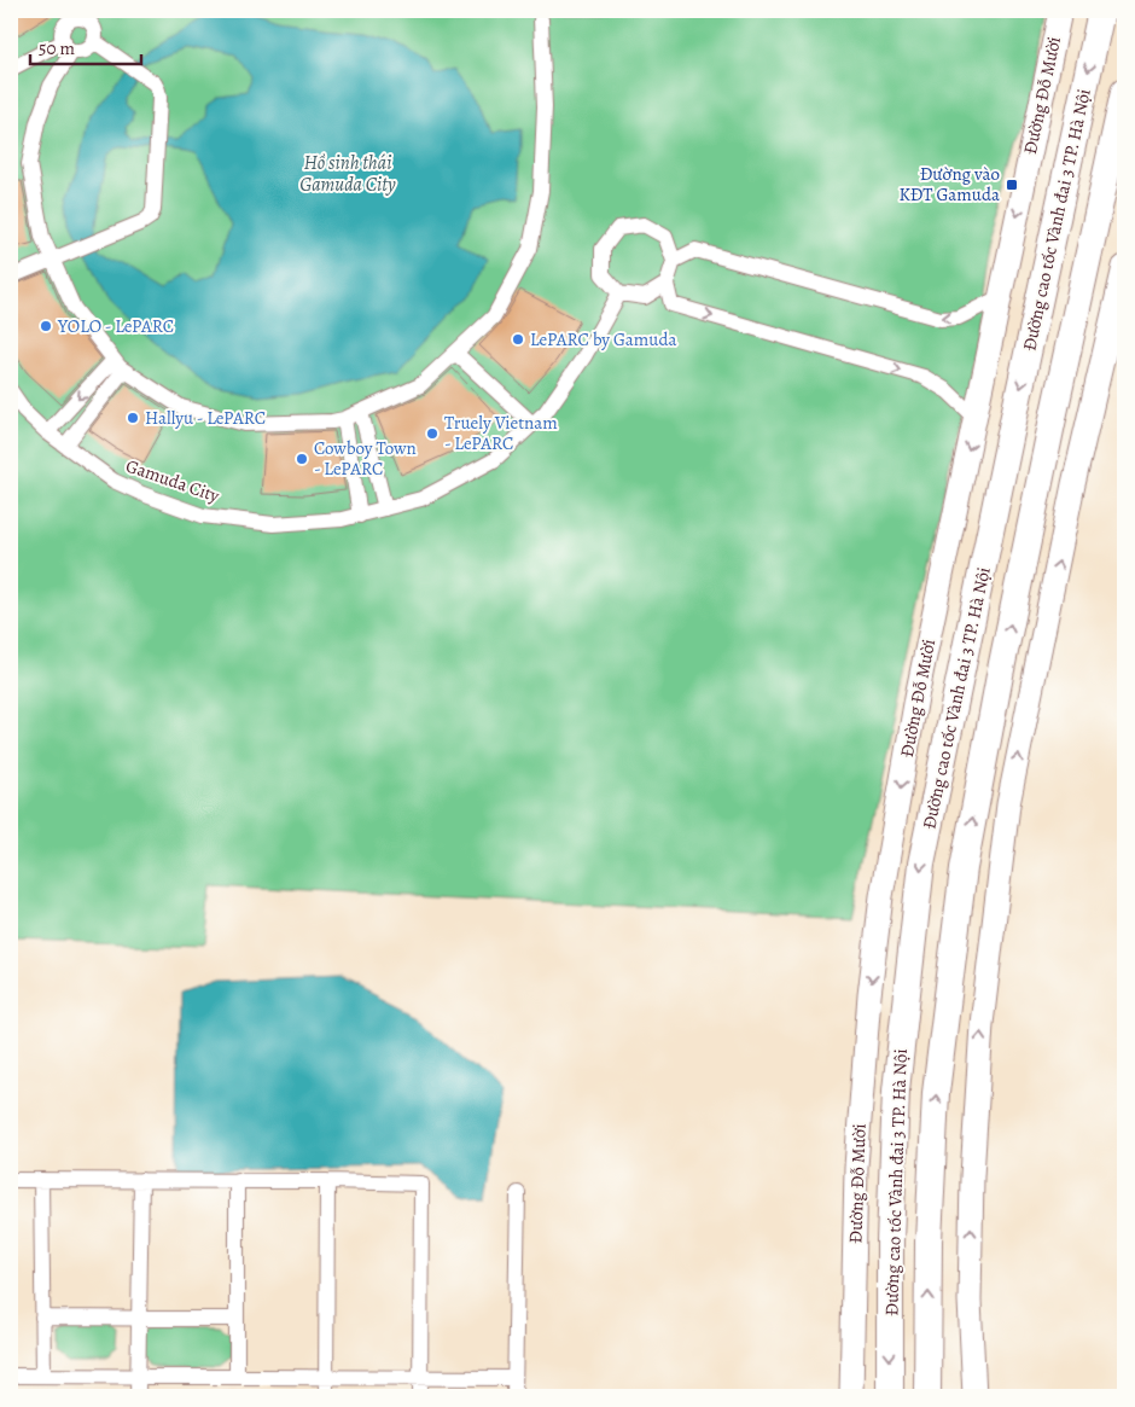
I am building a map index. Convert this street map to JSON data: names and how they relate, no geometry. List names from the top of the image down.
{
  "streets": {
    "highway": ["Đường cao tốc Vành đai 3 TP. Hà Nội"],
    "main road": ["Đường Đỗ Mười"],
    "street": ["Gamuda City"]
  },
  "water": ["Hồ sinh thái Gamuda City"],
  "places": {
    "transit": ["Đường vào KĐT Gamuda"],
    "other": [
      "YOLO - LePARC",
      "LePARC by Gamuda",
      "Hallyu - LePARC",
      "Truely Vietnam - LePARC",
      "Cowboy Town - LePARC"
    ]
  },
  "scale_bar": "50 m"
}
